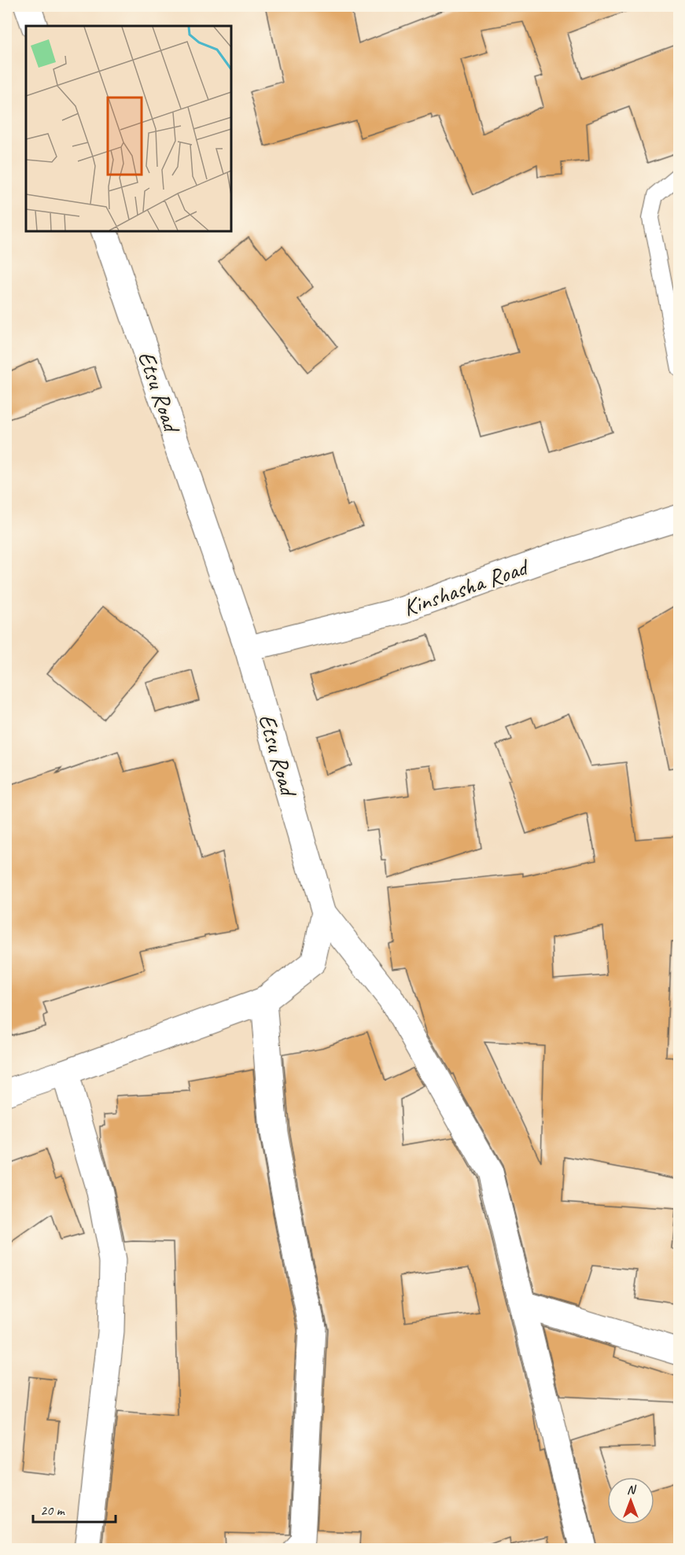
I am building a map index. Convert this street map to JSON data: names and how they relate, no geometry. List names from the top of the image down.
{
  "streets": {
    "street": ["Etsu Road", "Kinshasha Road"]
  },
  "crossings": [
    ["Etsu Road", "Kinshasha Road"]
  ],
  "scale_bar": "20 m",
  "north": "top"
}
